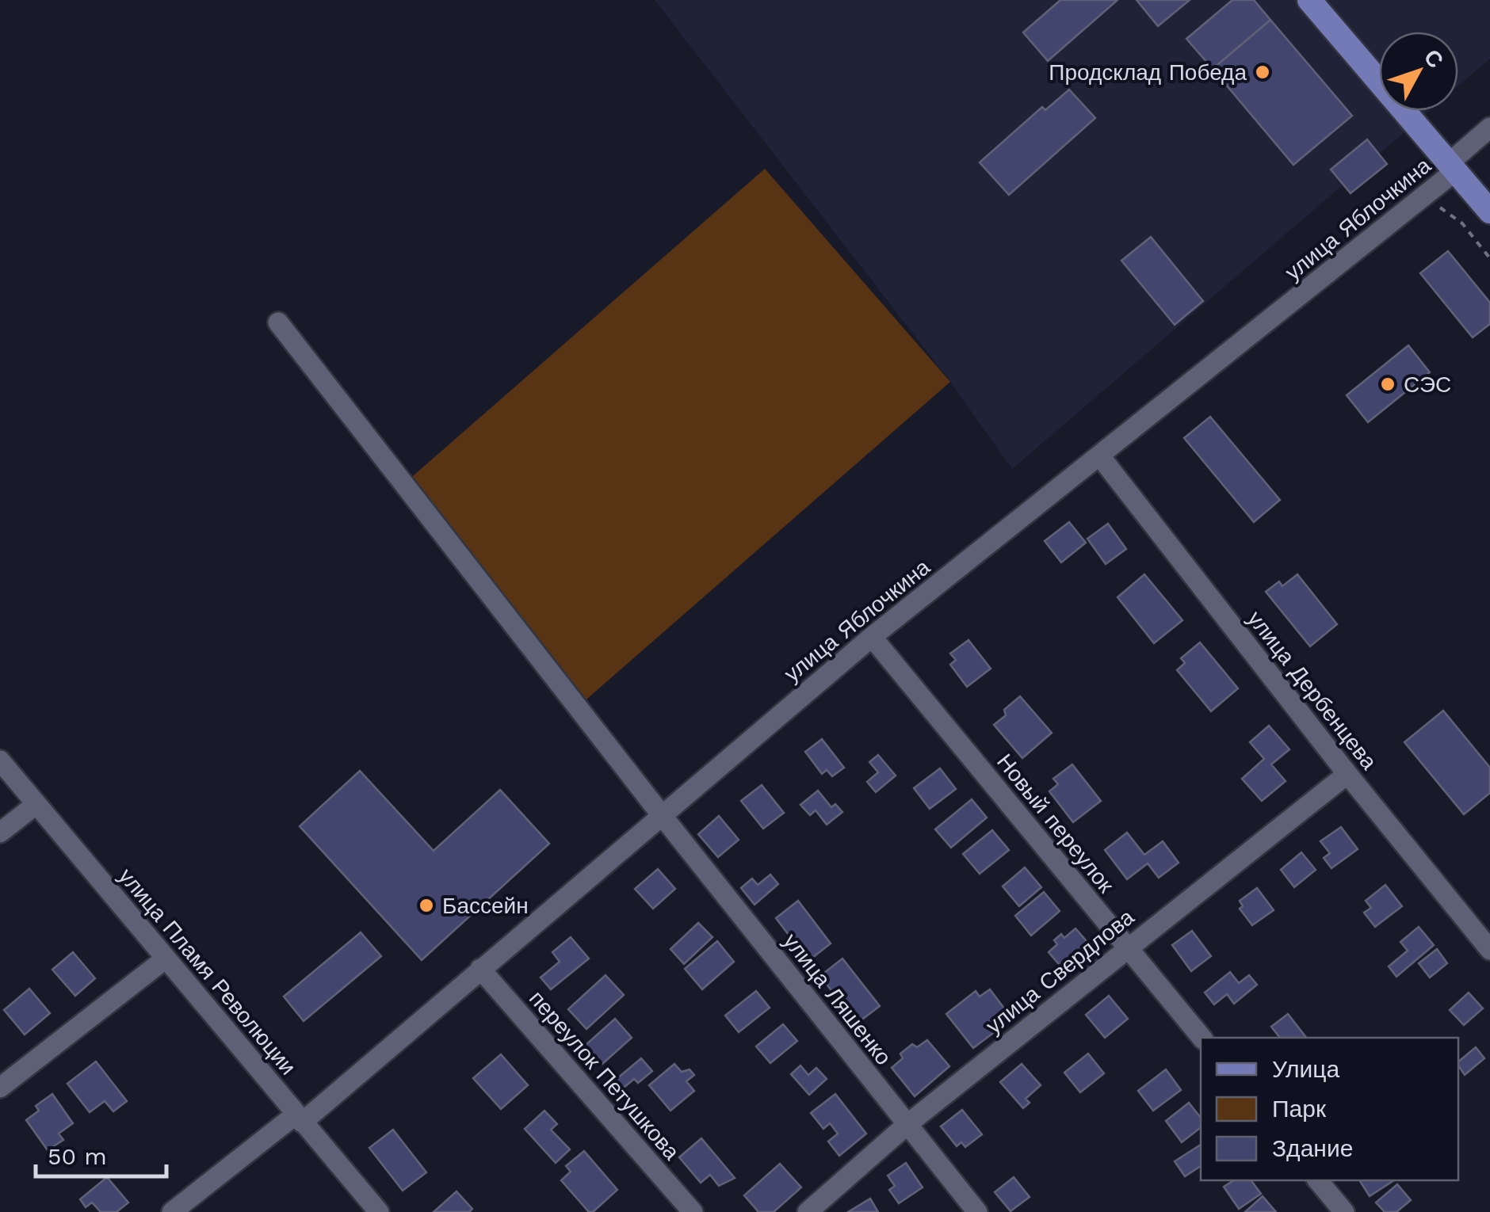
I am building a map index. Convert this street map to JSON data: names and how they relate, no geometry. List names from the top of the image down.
{
  "streets": {
    "street": [
      "улица Яблочкина",
      "улица Дербенцева",
      "Новый переулок",
      "улица Пламя Революции",
      "улица Свердлова",
      "улица Ляшенко",
      "переулок Петушкова"
    ]
  },
  "crossings": [
    ["улица Яблочкина", "улица Дербенцева"],
    ["улица Яблочкина", "Новый переулок"],
    ["улица Яблочкина", "улица Пламя Революции"],
    ["улица Яблочкина", "улица Ляшенко"],
    ["улица Яблочкина", "переулок Петушкова"],
    ["улица Дербенцева", "улица Свердлова"],
    ["Новый переулок", "улица Свердлова"],
    ["улица Свердлова", "улица Ляшенко"]
  ],
  "places": ["Продсклад Победа", "СЭС", "Бассейн"],
  "legend": ["Улица", "Парк", "Здание"],
  "scale_bar": "50 m",
  "north": "top right"
}
